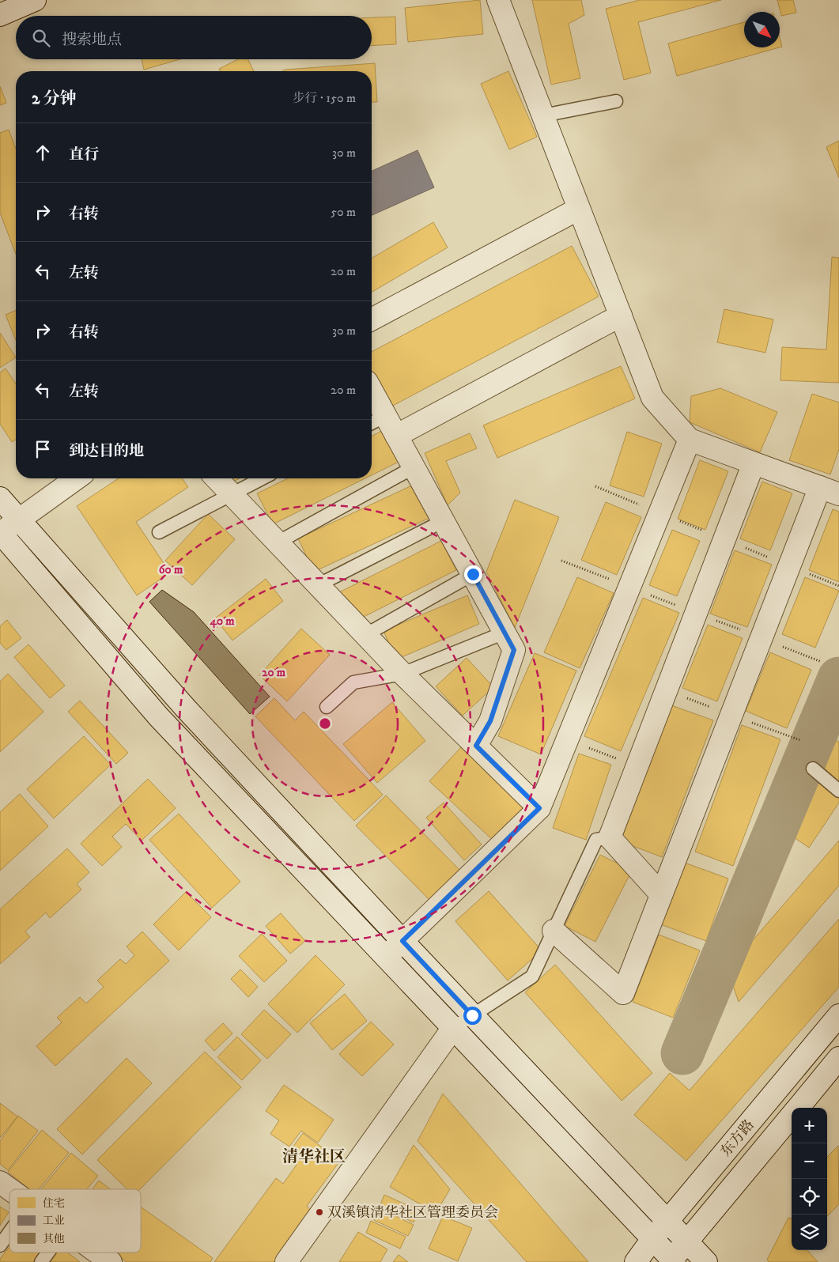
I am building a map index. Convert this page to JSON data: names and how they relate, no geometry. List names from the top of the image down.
{
  "streets": {
    "street": ["东方路"]
  },
  "districts": ["清华社区"],
  "places": ["双溪镇清华社区管理委员会"],
  "legend": ["住宅", "工业", "其他"],
  "north": "bottom right",
  "page": {
    "search": "搜索地点",
    "heading": ["2 分钟", "步行 · 150 m"],
    "list": [
      ["直行", "30 m"],
      ["右转", "50 m"],
      ["左转", "20 m"],
      ["右转", "30 m"],
      ["左转", "20 m"],
      "到达目的地"
    ],
    "map_buttons": ["+", "−"]
  },
  "rings": ["60 m", "40 m", "20 m"]
}
